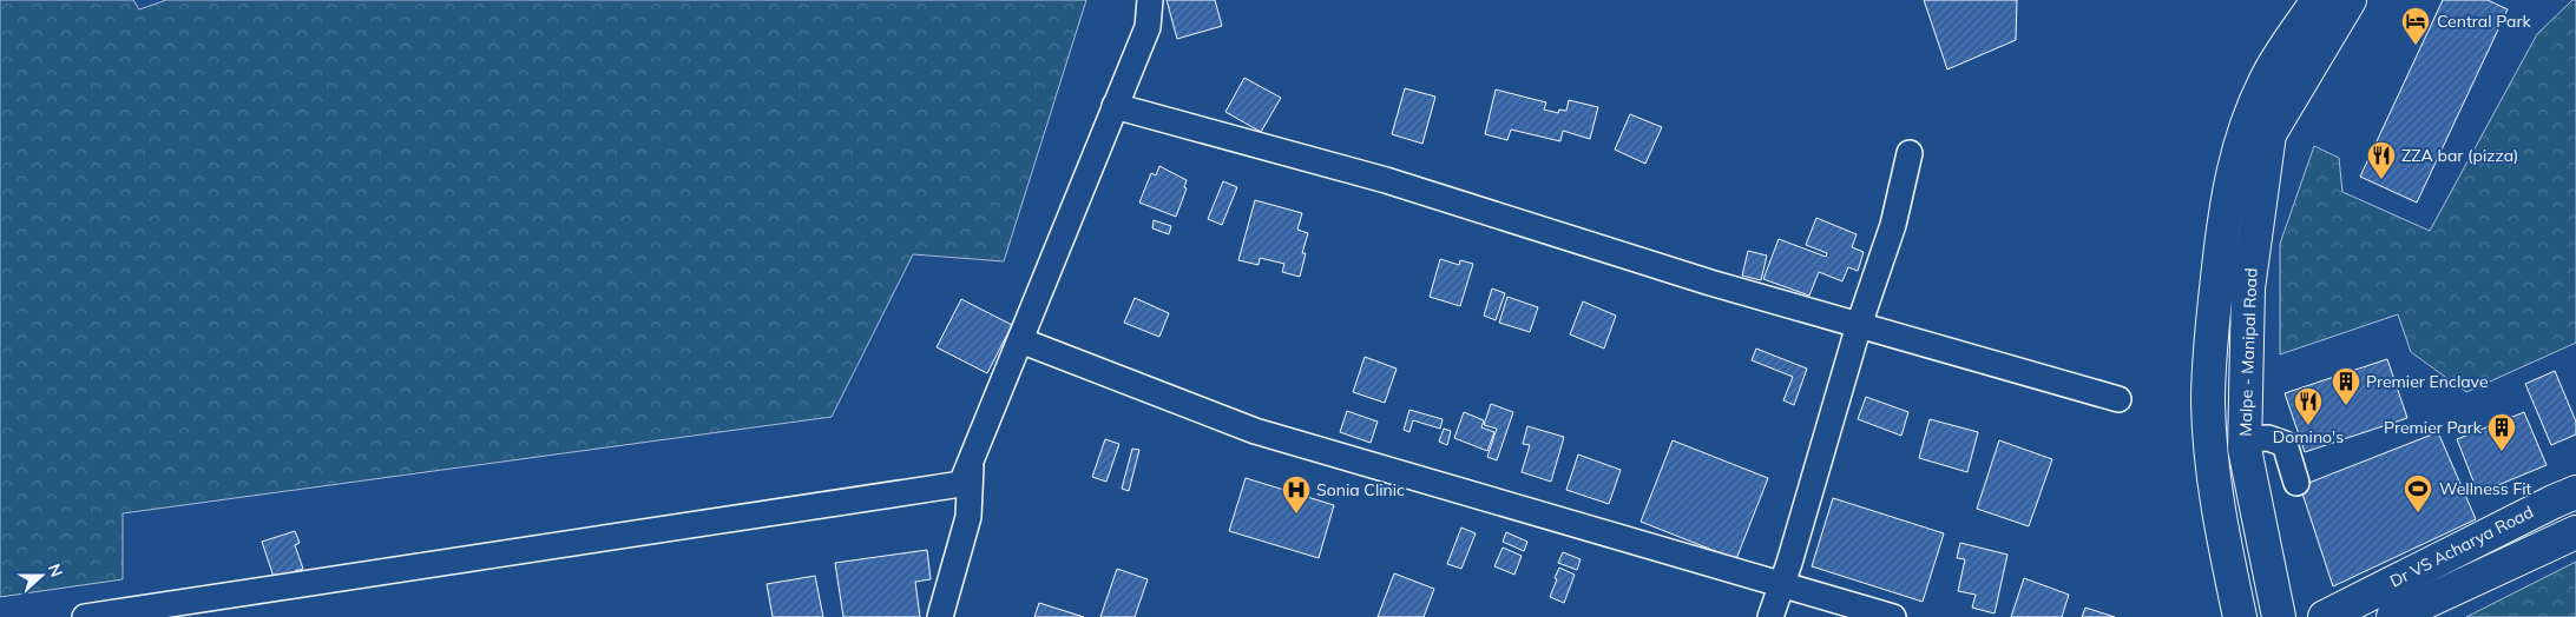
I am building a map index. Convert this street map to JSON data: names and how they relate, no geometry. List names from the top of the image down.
{
  "streets": {
    "main road": ["Malpe - Manipal Road", "Dr VS Acharya Road"]
  },
  "places": {
    "hotel": ["Central Park"],
    "restaurant": ["ZZA bar (pizza)", "Domino's"],
    "building": ["Premier Enclave", "Premier Park"],
    "sports": ["Wellness Fit"],
    "hospital": ["Sonia Clinic"]
  },
  "north": "right"
}
